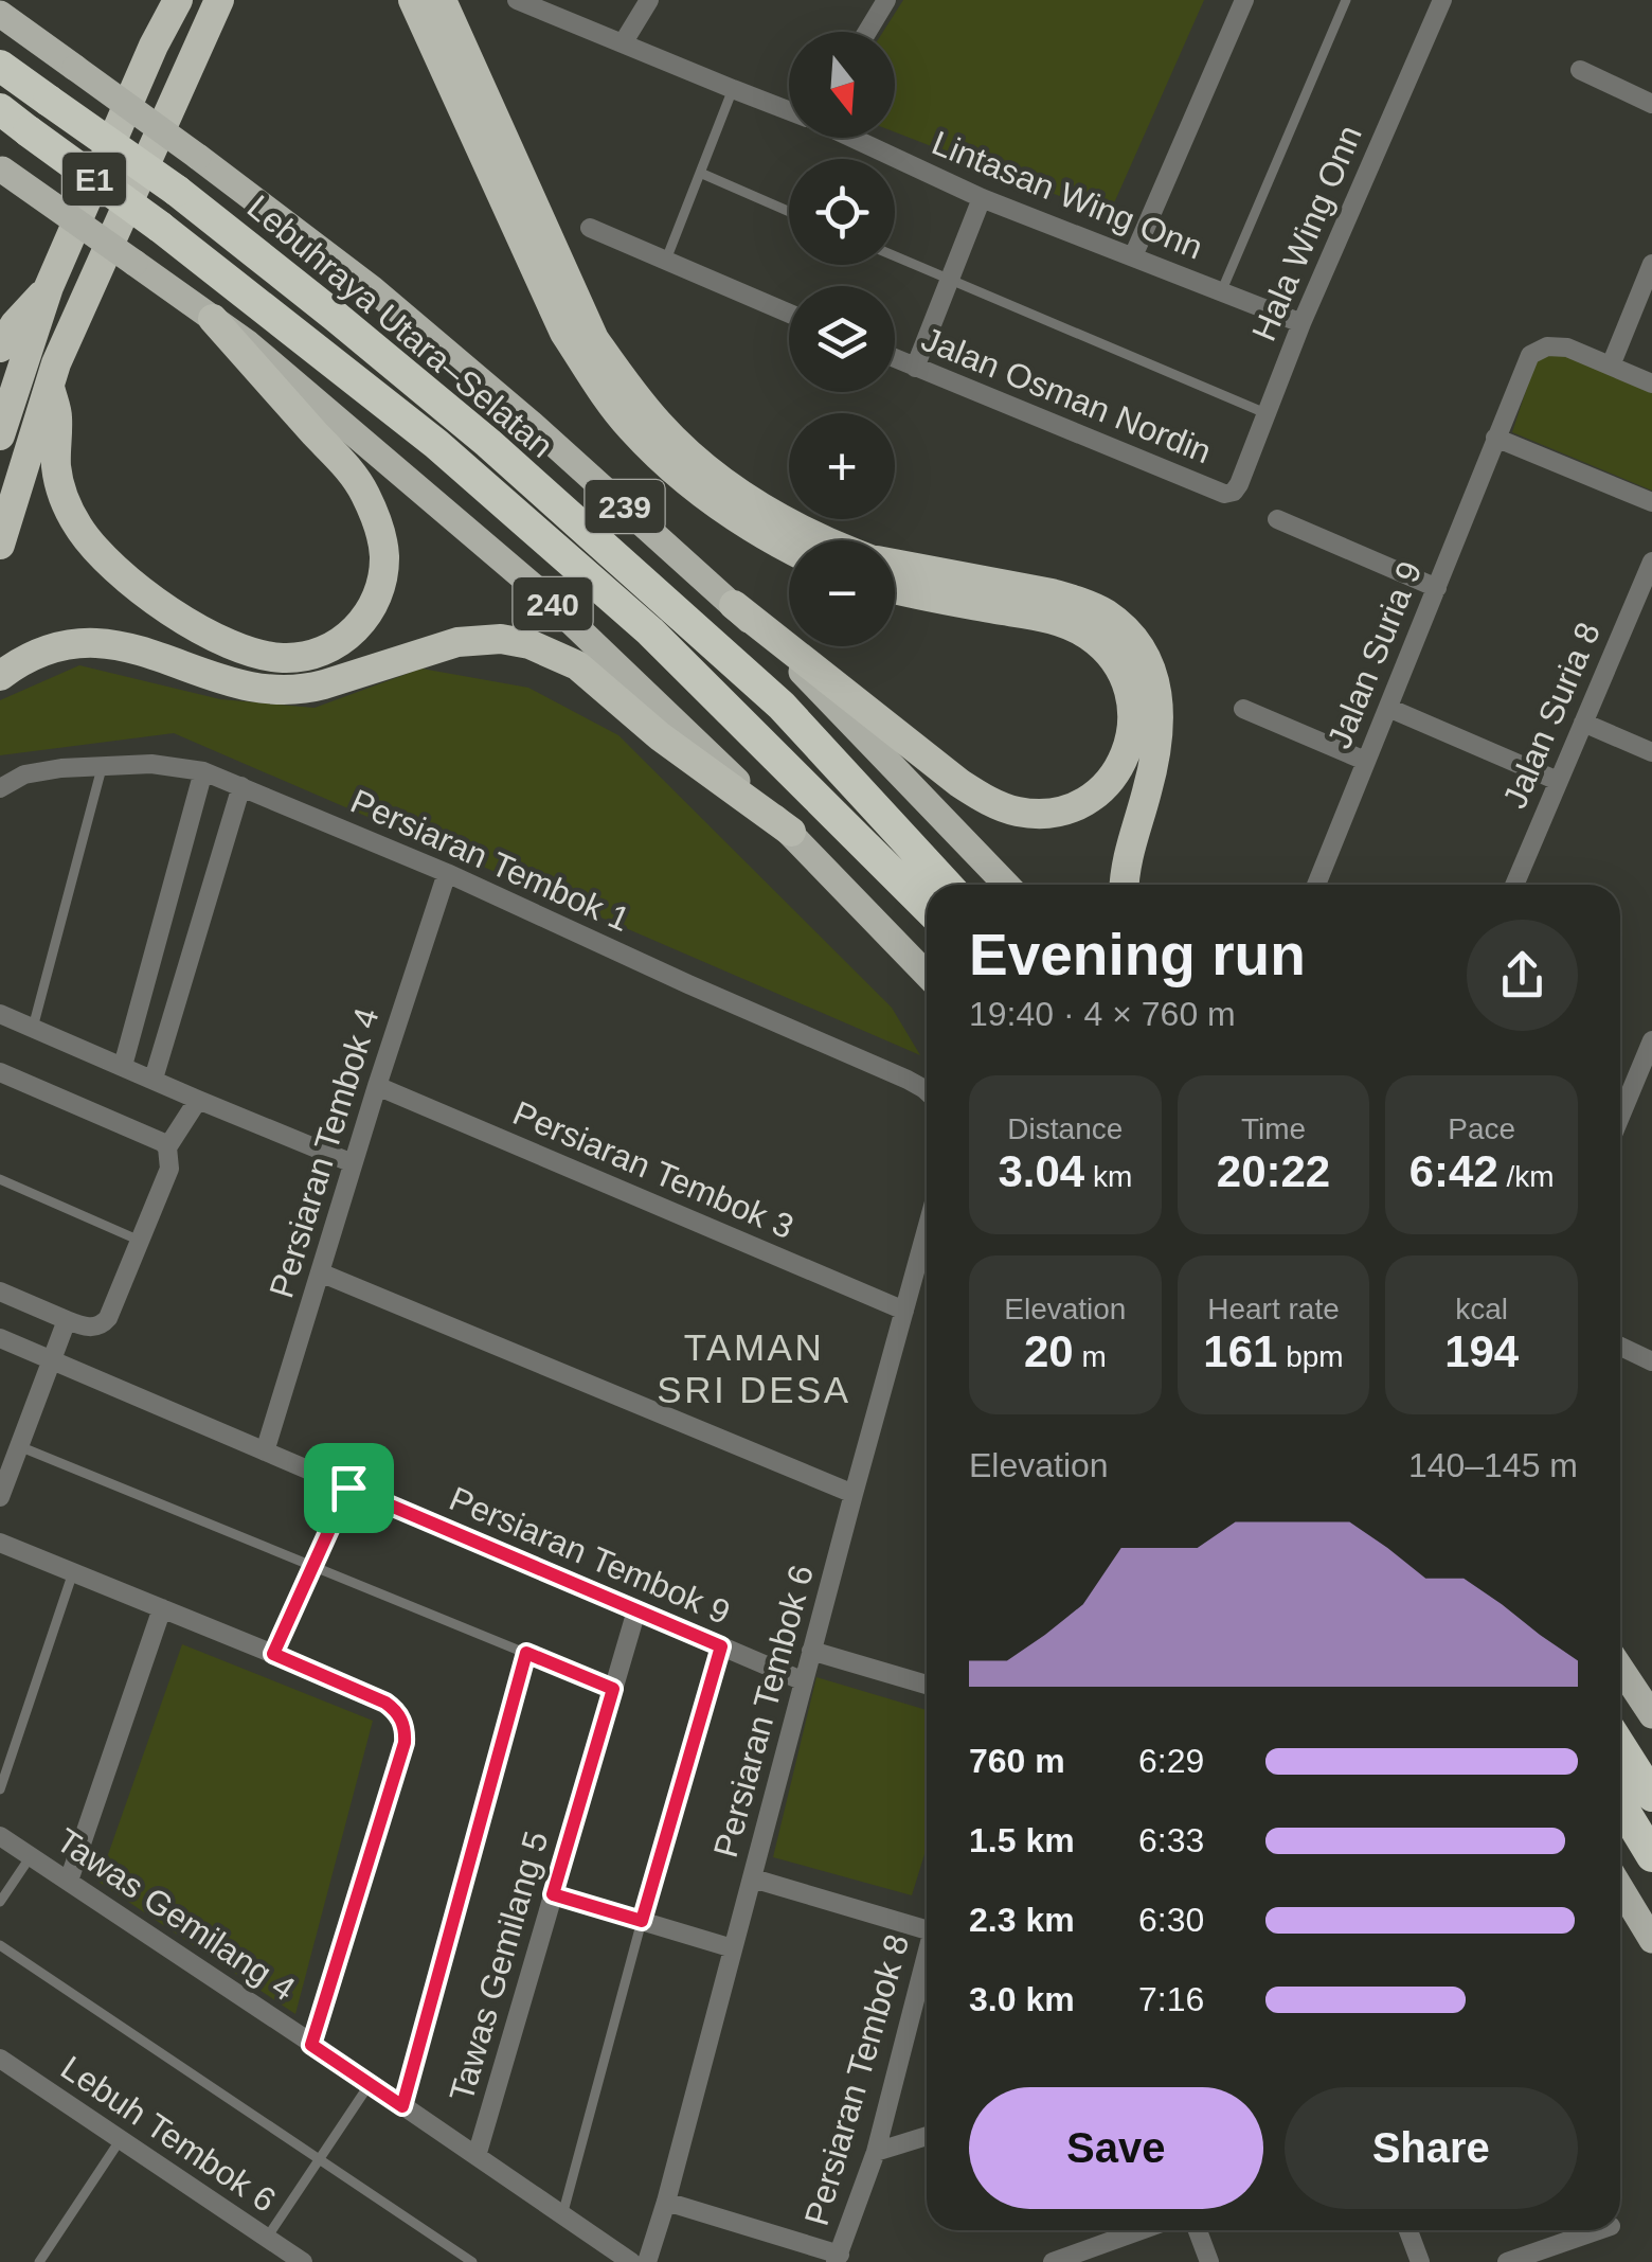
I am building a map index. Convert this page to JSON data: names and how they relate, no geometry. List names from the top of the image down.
{
  "streets": {
    "highway": ["E1", "Lebuhraya Utara–Selatan"],
    "main road": ["239", "240"],
    "street": [
      "Lintasan Wing Onn",
      "Hala Wing Onn",
      "Jalan Osman Nordin",
      "Jalan Suria 9",
      "Jalan Suria 8",
      "Persiaran Tembok 1",
      "Persiaran Tembok 4",
      "Persiaran Tembok 3",
      "Persiaran Tembok 9",
      "Persiaran Tembok 6",
      "Tawas Gemilang 4",
      "Tawas Gemilang 5",
      "Persiaran Tembok 8",
      "Lebuh Tembok 6"
    ]
  },
  "crossings": [
    ["Lintasan Wing Onn", "Hala Wing Onn"],
    ["Hala Wing Onn", "Jalan Osman Nordin"],
    ["Persiaran Tembok 1", "Persiaran Tembok 4"],
    ["Persiaran Tembok 4", "Persiaran Tembok 3"],
    ["Persiaran Tembok 4", "Persiaran Tembok 9"],
    ["Persiaran Tembok 3", "Persiaran Tembok 6"],
    ["Persiaran Tembok 9", "Persiaran Tembok 6"],
    ["Persiaran Tembok 9", "Tawas Gemilang 5"],
    ["Tawas Gemilang 4", "Tawas Gemilang 5"]
  ],
  "districts": ["TAMAN SRI DESA"],
  "north": "bottom",
  "page": {
    "map_buttons": ["+", "−"],
    "heading": ["Evening run", "19:40 · 4 × 760 m"],
    "stats": [
      ["Distance", "3.04 km"],
      ["Time", "20:22"],
      ["Pace", "6:42 /km"],
      ["Elevation", "20 m"],
      ["Heart rate", "161 bpm"],
      ["kcal", "194"]
    ],
    "chart": ["Elevation", "140–145 m"],
    "list": [
      {
        "name": "760 m",
        "note": "6:29"
      },
      {
        "name": "1.5 km",
        "note": "6:33"
      },
      {
        "name": "2.3 km",
        "note": "6:30"
      },
      {
        "name": "3.0 km",
        "note": "7:16"
      }
    ],
    "buttons": ["Save", "Share"]
  }
}
